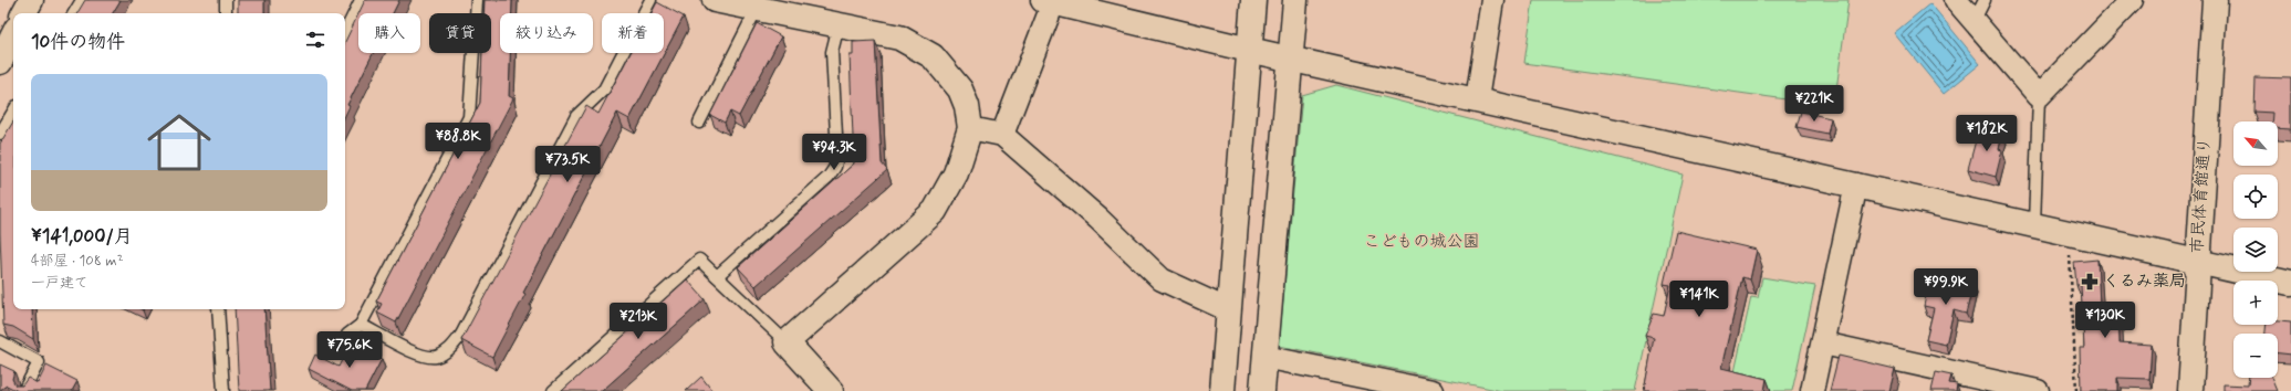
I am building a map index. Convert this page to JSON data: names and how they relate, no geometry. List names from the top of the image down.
{
  "streets": {
    "street": ["市民体育館通り"]
  },
  "parks": ["こどもの城公園"],
  "places": {
    "pharmacy": ["くるみ薬局"]
  },
  "north": "top left",
  "page": {
    "chip": [
      "購入",
      "賃貸",
      "絞り込み",
      "新着"
    ],
    "heading": "10件の物件",
    "list": [
      {
        "name": "¥141,000/月",
        "note": "4部屋 · 108 m² · 一戸建て"
      }
    ],
    "price": [
      "¥221K",
      "¥182K",
      "¥88.8K",
      "¥94.3K",
      "¥73.5K",
      "¥99.9K",
      "¥141K",
      "¥130K",
      "¥213K",
      "¥75.6K"
    ],
    "map_buttons": ["+", "−"]
  }
}
